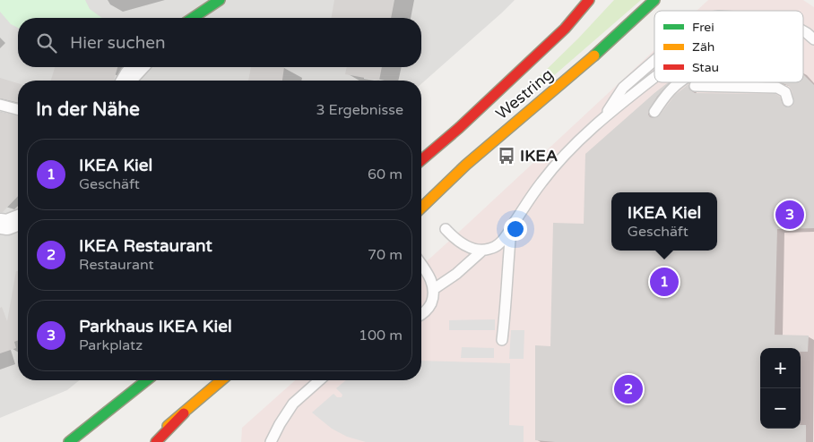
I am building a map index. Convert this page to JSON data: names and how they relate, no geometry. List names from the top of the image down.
{
  "streets": {
    "main road": ["Westring"]
  },
  "places": {
    "bus stop": ["IKEA"]
  },
  "legend": ["Frei", "Zäh", "Stau"],
  "page": {
    "search": "Hier suchen",
    "heading": ["In der Nähe", "3 Ergebnisse"],
    "list": [
      {
        "mark": "1",
        "name": "IKEA Kiel",
        "note": "Geschäft",
        "value": "60 m"
      },
      {
        "mark": "2",
        "name": "IKEA Restaurant",
        "note": "Restaurant",
        "value": "70 m"
      },
      {
        "mark": "3",
        "name": "Parkhaus IKEA Kiel",
        "note": "Parkplatz",
        "value": "100 m"
      }
    ],
    "popup": ["IKEA Kiel", "Geschäft"],
    "pins": ["3", "1", "2"],
    "map_buttons": ["+", "−"]
  }
}
